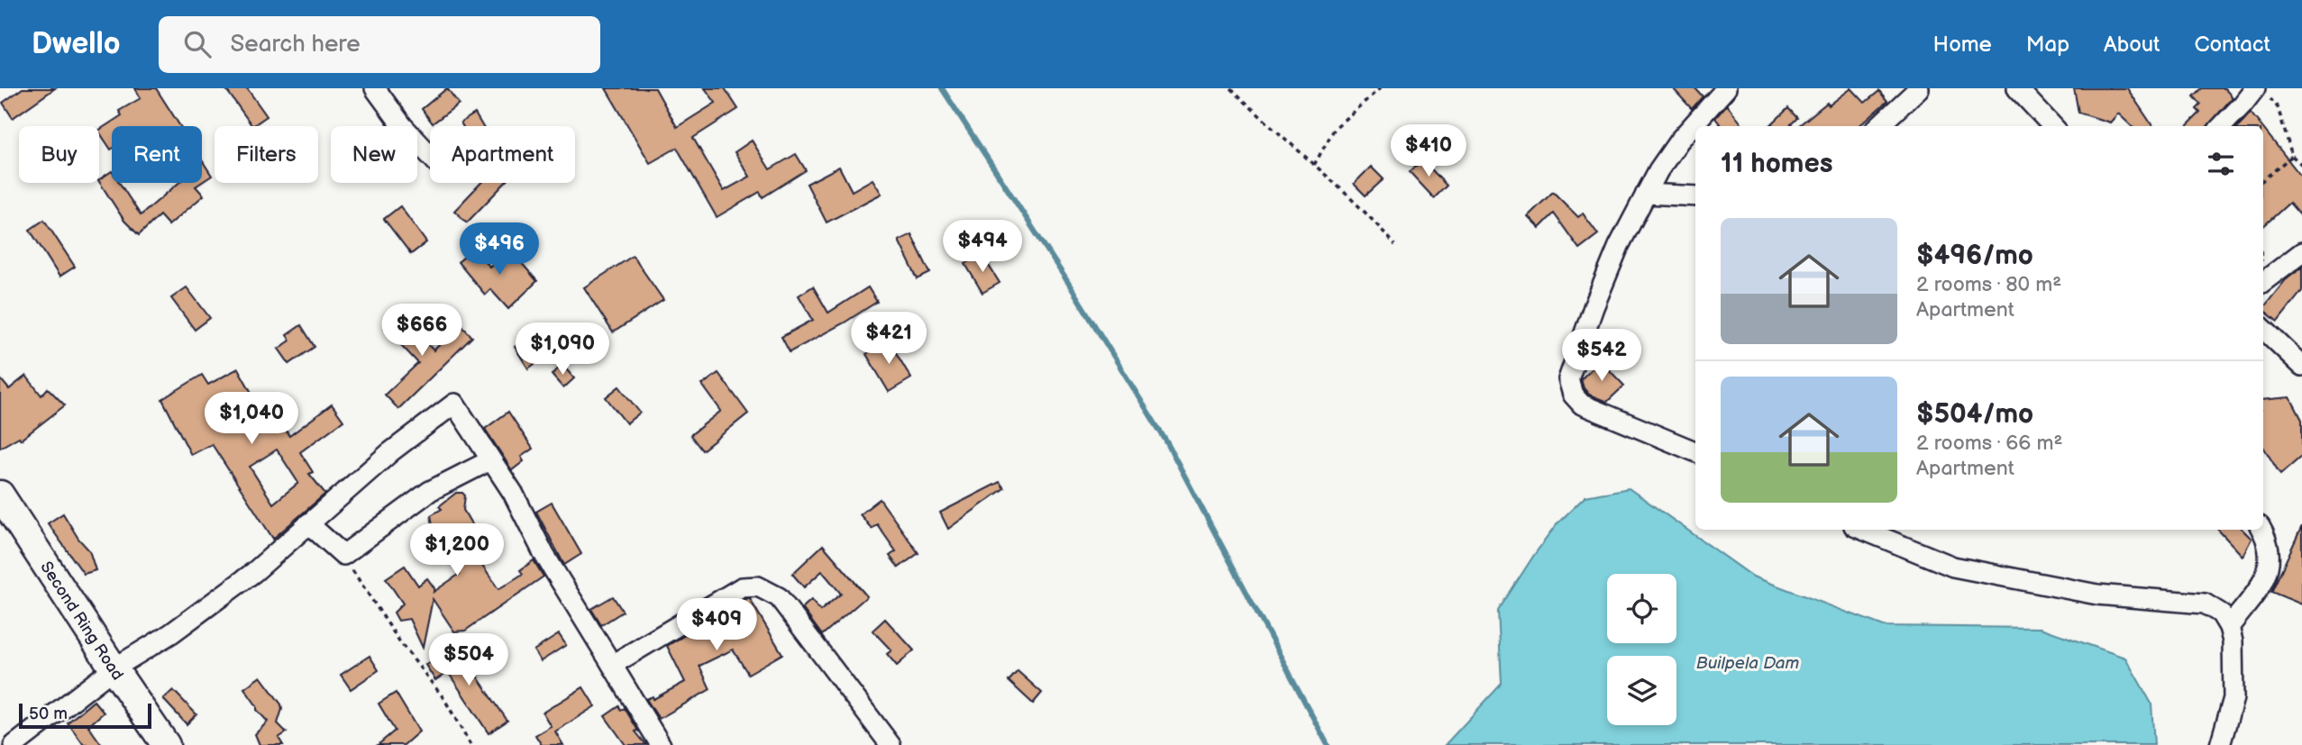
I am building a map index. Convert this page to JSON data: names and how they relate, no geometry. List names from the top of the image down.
{
  "streets": {
    "main road": ["Second Ring Road"]
  },
  "water": ["Builpela Dam"],
  "scale_bar": "50 m",
  "page": {
    "header": "Dwello",
    "search": "Search here",
    "nav": [
      "Home",
      "Map",
      "About",
      "Contact"
    ],
    "price": [
      "$410",
      "$494",
      "$496",
      "$666",
      "$421",
      "$1,090",
      "$542",
      "$1,040",
      "$1,200",
      "$409",
      "$504"
    ],
    "chip": [
      "Buy",
      "Rent",
      "Filters",
      "New",
      "Apartment"
    ],
    "heading": "11 homes",
    "list": [
      {
        "name": "$496/mo",
        "note": "2 rooms · 80 m² · Apartment"
      },
      {
        "name": "$504/mo",
        "note": "2 rooms · 66 m² · Apartment"
      }
    ],
    "scale": "50 m"
  }
}
